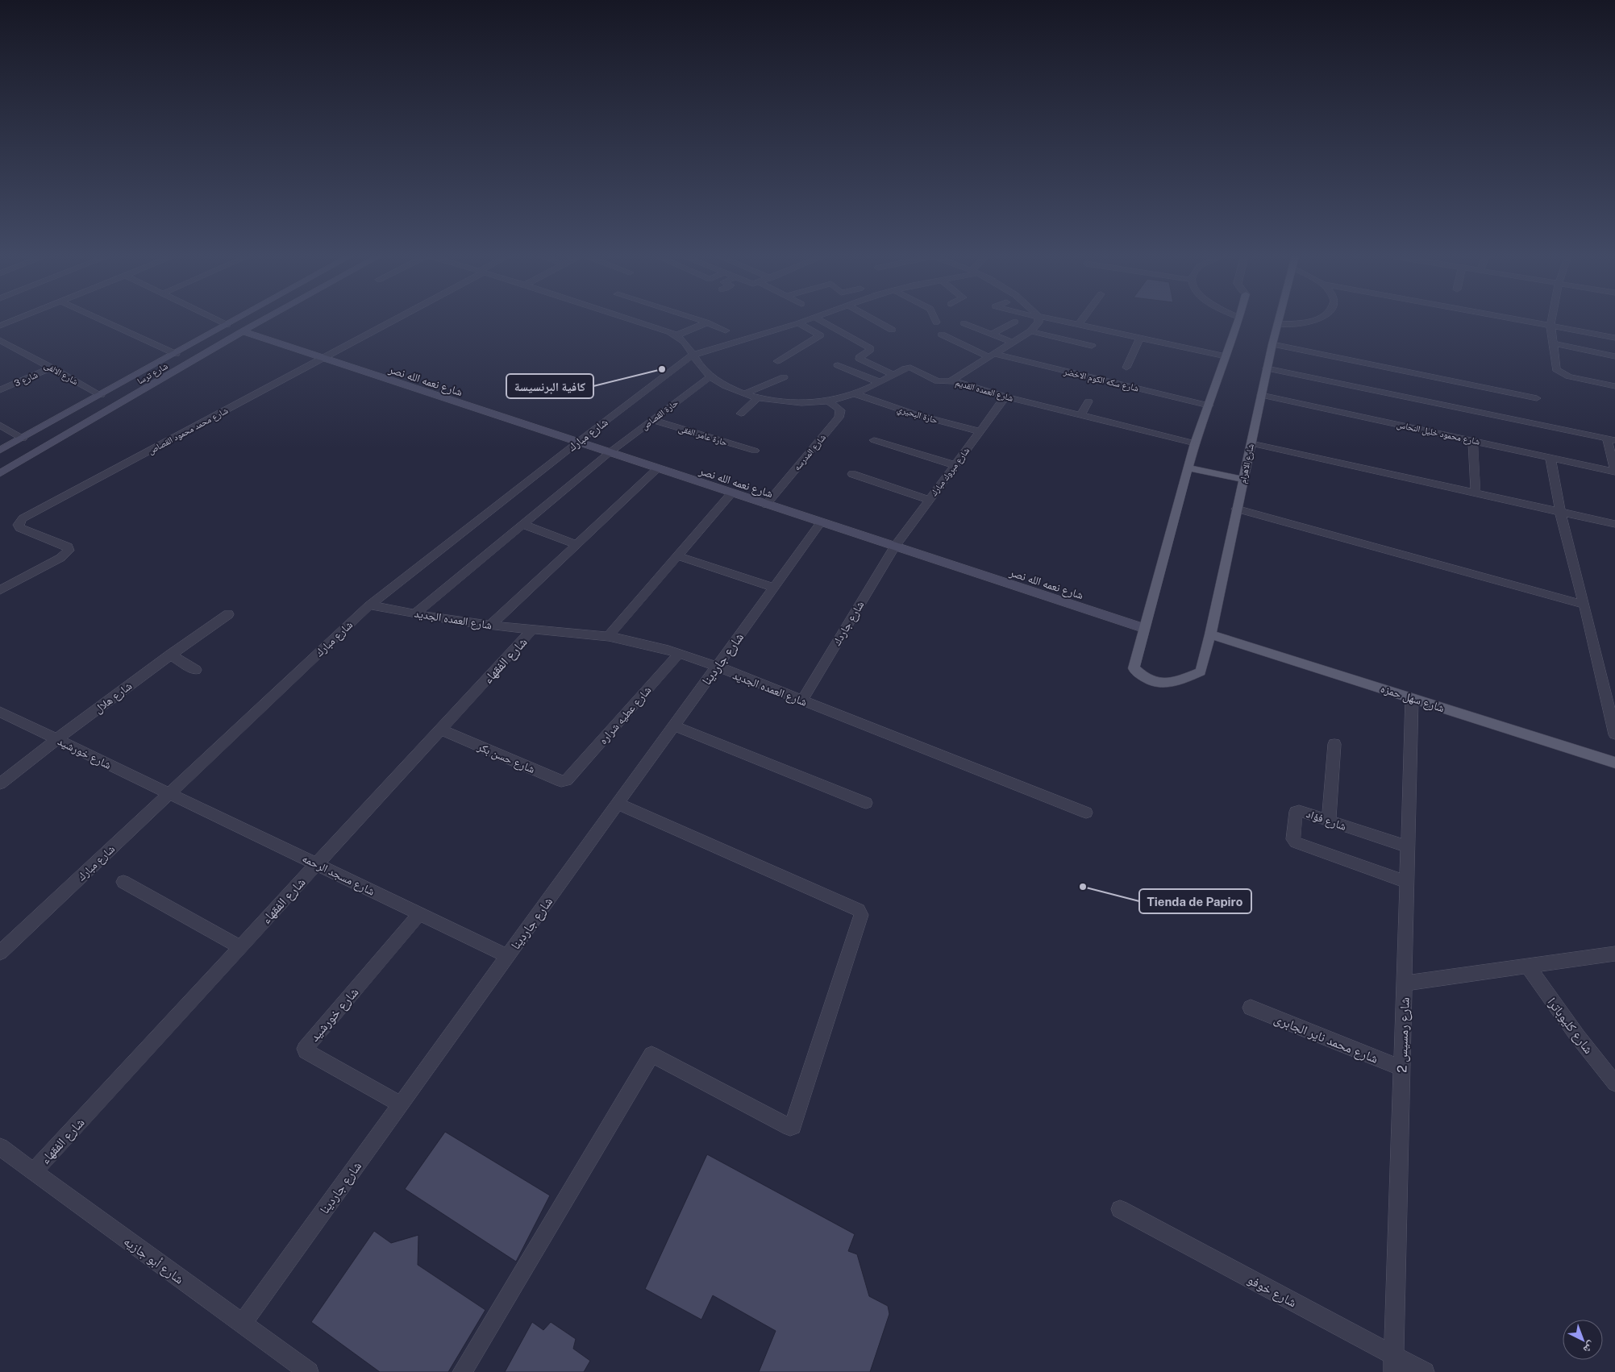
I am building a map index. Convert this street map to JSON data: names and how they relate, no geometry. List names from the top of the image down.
{
  "streets": {
    "main road": ["شارع الاهرام", "شارع سهل حمزه"],
    "street": [
      "شارع الالفى",
      "شارع ترسا",
      "شارع 3",
      "شارع سكه الكوم الاخضر",
      "شارع نعمه الله نصر",
      "شارع العمده القديم",
      "حارة القصاص",
      "حارة البحيري",
      "شارع محمد محمود القصاص",
      "شارع محمود خليل النحاس",
      "شارع مبارك",
      "حارة عامر الفقى",
      "شارع المدرسه",
      "شارع مبروك مبارك",
      "شارع العمده الجديد",
      "شارع جاردك",
      "شارع جاردينا",
      "شارع الفقهاء",
      "شارع هلال",
      "شارع عطيه شراره",
      "شارع خورشيد",
      "شارع حسن بكر",
      "شارع فؤاد",
      "شارع مسجد الرحمه",
      "شارع كليوباترا",
      "شارع رمسيس 2",
      "شارع محمد ناير الجابرى",
      "شارع أبو جازيه",
      "شارع خوفو"
    ]
  },
  "crossings": [
    ["شارع الالفى", "شارع ترسا"],
    ["شارع الالفى", "شارع 3"],
    ["شارع ترسا", "شارع نعمه الله نصر"],
    ["شارع نعمه الله نصر", "حارة القصاص"],
    ["شارع نعمه الله نصر", "شارع محمد محمود القصاص"],
    ["شارع نعمه الله نصر", "شارع مبارك"],
    ["شارع نعمه الله نصر", "شارع المدرسه"],
    ["شارع نعمه الله نصر", "شارع الاهرام"],
    ["شارع نعمه الله نصر", "شارع مبروك مبارك"],
    ["شارع نعمه الله نصر", "شارع جاردك"],
    ["شارع نعمه الله نصر", "شارع جاردينا"],
    ["شارع العمده القديم", "حارة القصاص"],
    ["شارع العمده القديم", "حارة البحيري"],
    ["شارع العمده القديم", "شارع مبارك"],
    ["شارع العمده القديم", "شارع المدرسه"],
    ["شارع العمده القديم", "شارع مبروك مبارك"],
    ["حارة القصاص", "حارة عامر الفقى"],
    ["حارة القصاص", "شارع العمده الجديد"],
    ["حارة البحيري", "شارع مبروك مبارك"],
    ["شارع محمود خليل النحاس", "شارع الاهرام"],
    ["شارع مبارك", "شارع العمده الجديد"],
    ["شارع مبارك", "شارع خورشيد"],
    ["شارع مبارك", "شارع مسجد الرحمه"],
    ["شارع الاهرام", "شارع سهل حمزه"],
    ["شارع مبروك مبارك", "شارع جاردك"],
    ["شارع العمده الجديد", "شارع جاردك"],
    ["شارع العمده الجديد", "شارع جاردينا"],
    ["شارع العمده الجديد", "شارع الفقهاء"],
    ["شارع العمده الجديد", "شارع عطيه شراره"],
    ["شارع جاردينا", "شارع خورشيد"],
    ["شارع جاردينا", "شارع مسجد الرحمه"],
    ["شارع جاردينا", "شارع أبو جازيه"],
    ["شارع الفقهاء", "شارع حسن بكر"],
    ["شارع الفقهاء", "شارع مسجد الرحمه"],
    ["شارع الفقهاء", "شارع أبو جازيه"],
    ["شارع هلال", "شارع خورشيد"],
    ["شارع سهل حمزه", "شارع رمسيس 2"],
    ["شارع عطيه شراره", "شارع حسن بكر"],
    ["شارع خورشيد", "شارع مسجد الرحمه"],
    ["شارع فؤاد", "شارع رمسيس 2"],
    ["شارع رمسيس 2", "شارع محمد ناير الجابرى"],
    ["شارع رمسيس 2", "شارع خوفو"]
  ],
  "places": ["كافية البرنسيسة", "Tienda de Papiro"],
  "north": "bottom right"
}
